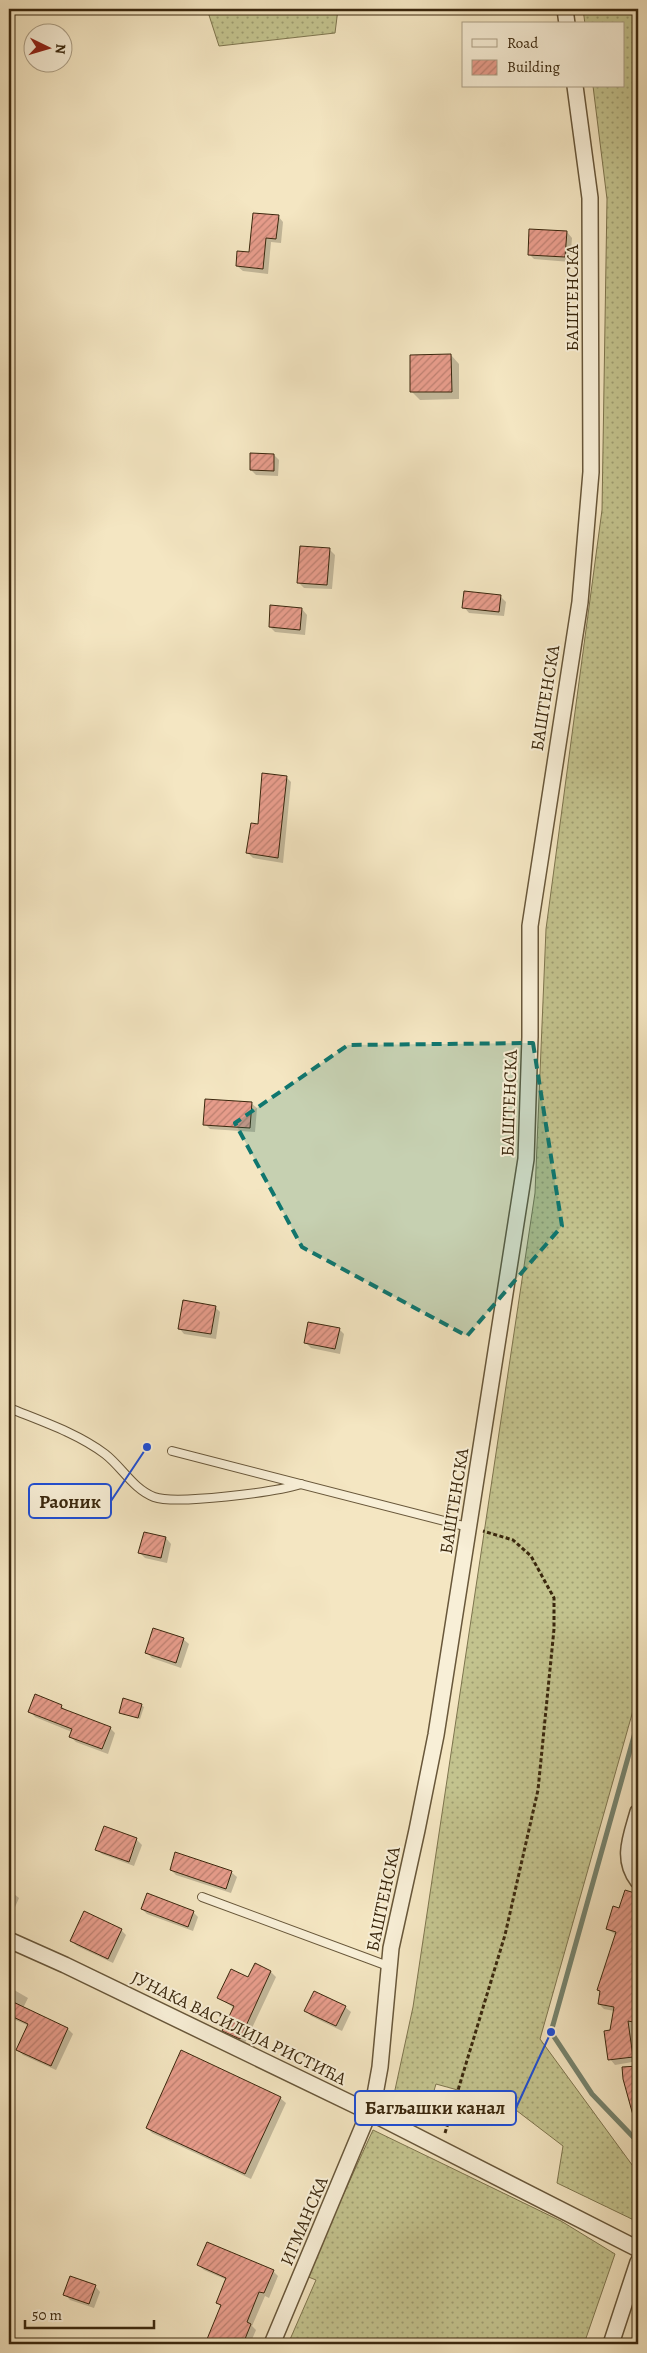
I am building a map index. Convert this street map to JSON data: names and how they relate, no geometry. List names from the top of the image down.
{
  "streets": {
    "street": ["БАШТЕНСКА", "ЈУНАКА ВАСИЛИЈА РИСТИЋА", "ИГМАНСКА"]
  },
  "crossings": [
    ["БАШТЕНСКА", "ЈУНАКА ВАСИЛИЈА РИСТИЋА"],
    ["БАШТЕНСКА", "ИГМАНСКА"],
    ["ЈУНАКА ВАСИЛИЈА РИСТИЋА", "ИГМАНСКА"]
  ],
  "places": ["Раоник", "Багљашки канал"],
  "legend": ["Road", "Building"],
  "scale_bar": "50 m",
  "north": "right"
}
